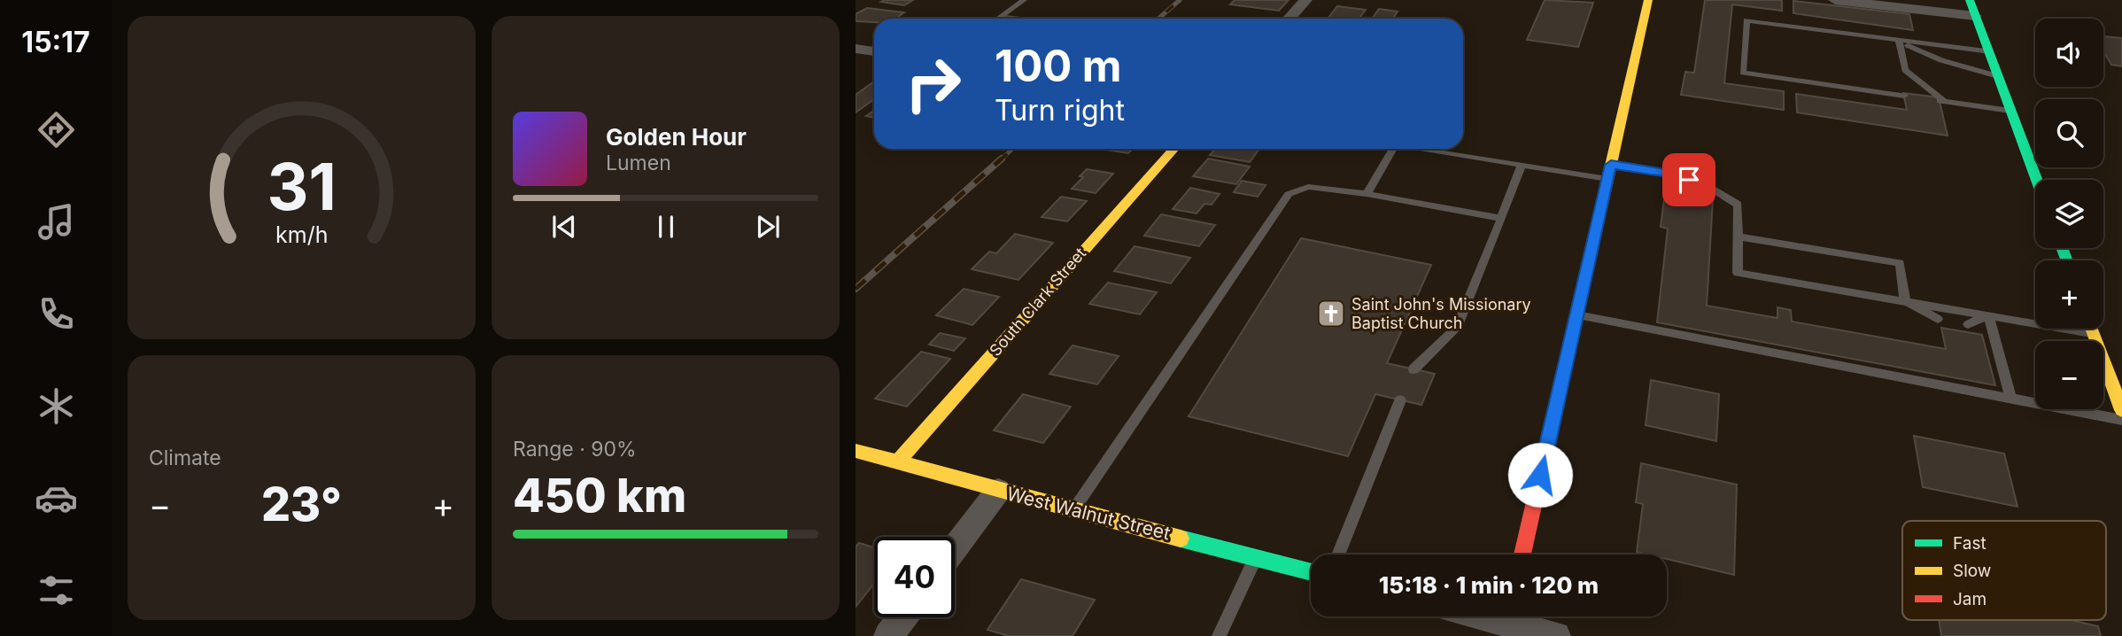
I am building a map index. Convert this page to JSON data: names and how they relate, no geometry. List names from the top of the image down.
{
  "streets": {
    "street": ["South Clark Street", "West Walnut Street"]
  },
  "crossings": [
    ["South Clark Street", "West Walnut Street"]
  ],
  "places": {
    "church": ["Saint John's Missionary Baptist Church"]
  },
  "legend": ["Fast", "Slow", "Jam"],
  "page": {
    "tabs": "15:17",
    "map_buttons": ["+", "−"],
    "turn": ["100 m", "Turn right"],
    "song": ["Golden Hour", "Lumen"],
    "tile": [
      "Climate",
      ["Range · 90%", "450 km"]
    ],
    "heat": ["−", "23°", "+"],
    "limit": "40",
    "trip": "15:18 · 1 min · 120 m",
    "gauge": ["31", "km/h"]
  }
}
